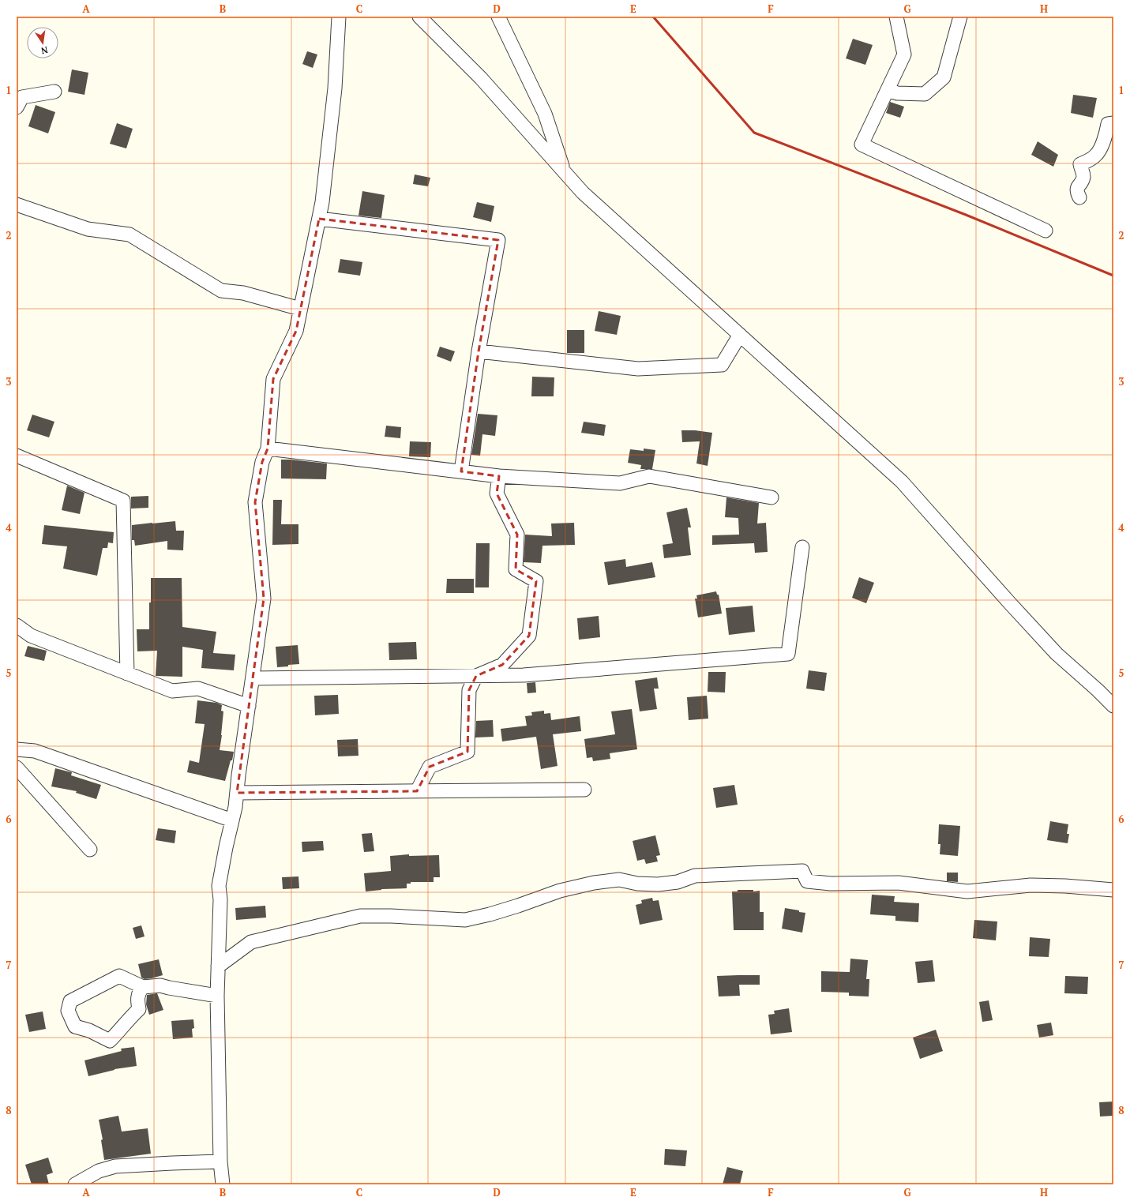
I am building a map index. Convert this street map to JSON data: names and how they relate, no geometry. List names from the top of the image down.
{
  "north": "bottom",
  "grid": {
    "columns": [
      "A",
      "B",
      "C",
      "D",
      "E",
      "F",
      "G",
      "H"
    ],
    "rows": [
      "1",
      "2",
      "3",
      "4",
      "5",
      "6",
      "7",
      "8"
    ]
  }
}
